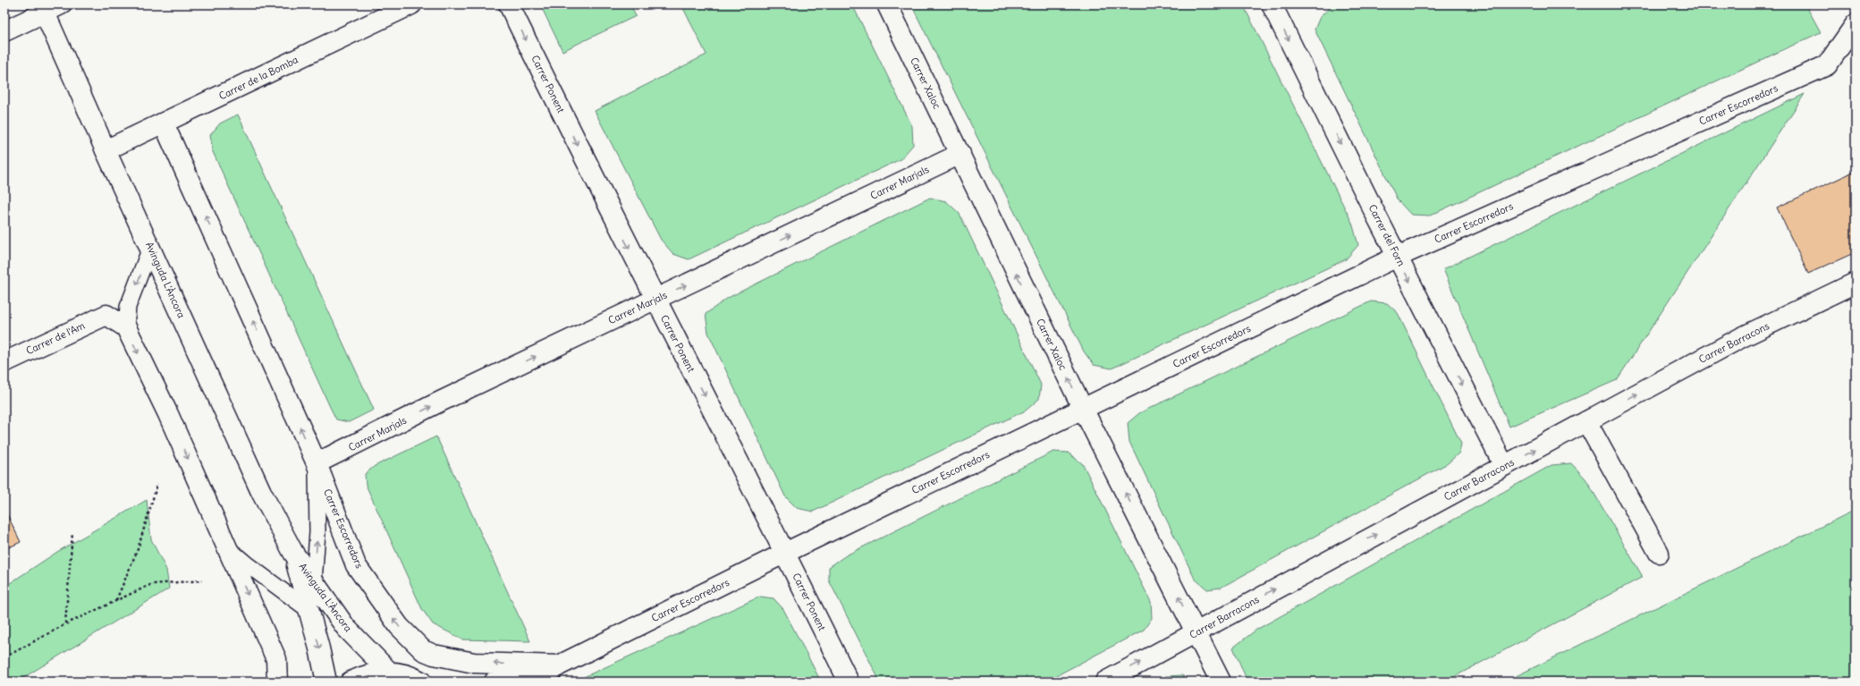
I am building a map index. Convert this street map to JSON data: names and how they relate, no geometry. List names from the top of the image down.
{
  "streets": {
    "street": [
      "Carrer de la Bomba",
      "Carrer Xaloc",
      "Carrer Ponent",
      "Carrer Escorredors",
      "Carrer Marjals",
      "Carrer del Forn",
      "Avinguda L'Àncora",
      "Carrer de l'Am",
      "Carrer Barracons"
    ]
  },
  "crossings": [
    ["Carrer de la Bomba", "Carrer Escorredors"],
    ["Carrer de la Bomba", "Avinguda L'Àncora"],
    ["Carrer Xaloc", "Carrer Escorredors"],
    ["Carrer Xaloc", "Carrer Marjals"],
    ["Carrer Xaloc", "Carrer Barracons"],
    ["Carrer Ponent", "Carrer Escorredors"],
    ["Carrer Ponent", "Carrer Marjals"],
    ["Carrer Escorredors", "Carrer Marjals"],
    ["Carrer Escorredors", "Carrer del Forn"],
    ["Carrer del Forn", "Carrer Barracons"]
  ],
  "one_way": [
    "Carrer Xaloc",
    "Carrer Ponent",
    "Carrer Marjals",
    "Carrer del Forn",
    "Carrer Barracons"
  ]
}
